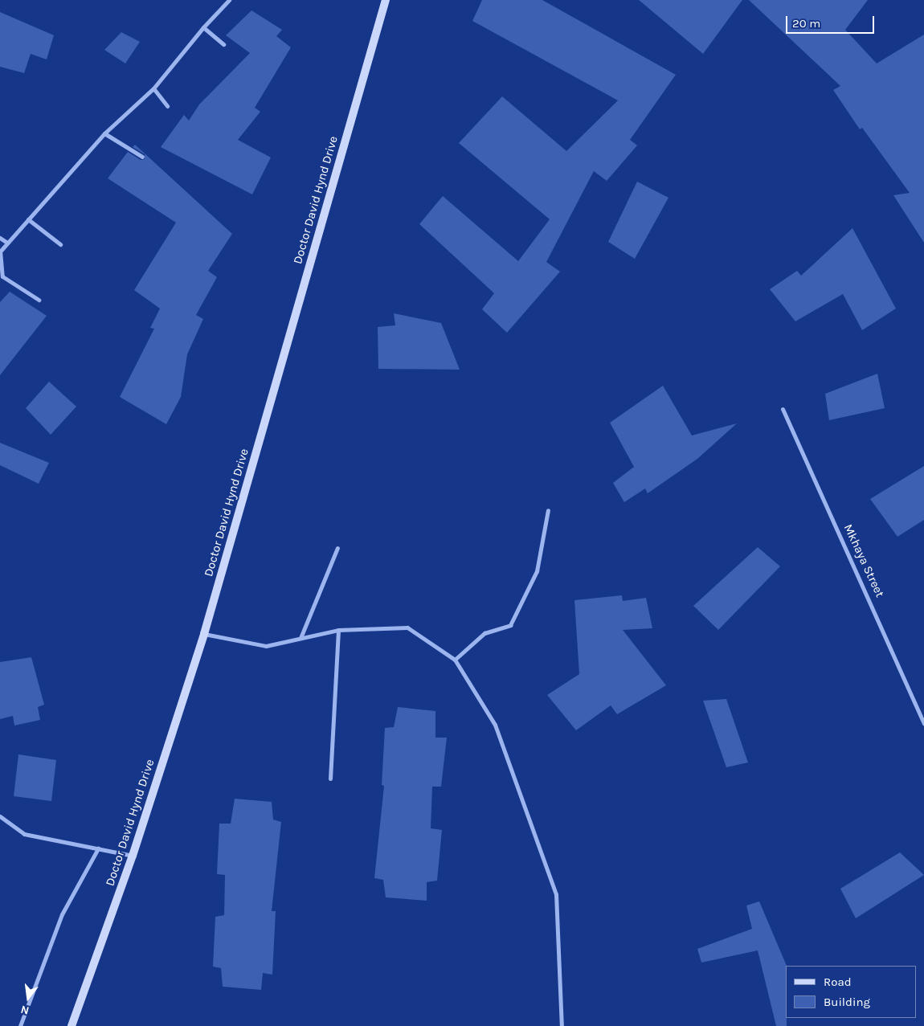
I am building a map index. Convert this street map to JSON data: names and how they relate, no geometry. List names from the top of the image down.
{
  "streets": {
    "main road": ["Doctor David Hynd Drive"],
    "street": ["Mkhaya Street"]
  },
  "legend": ["Road", "Building"],
  "scale_bar": "20 m",
  "north": "bottom"
}
